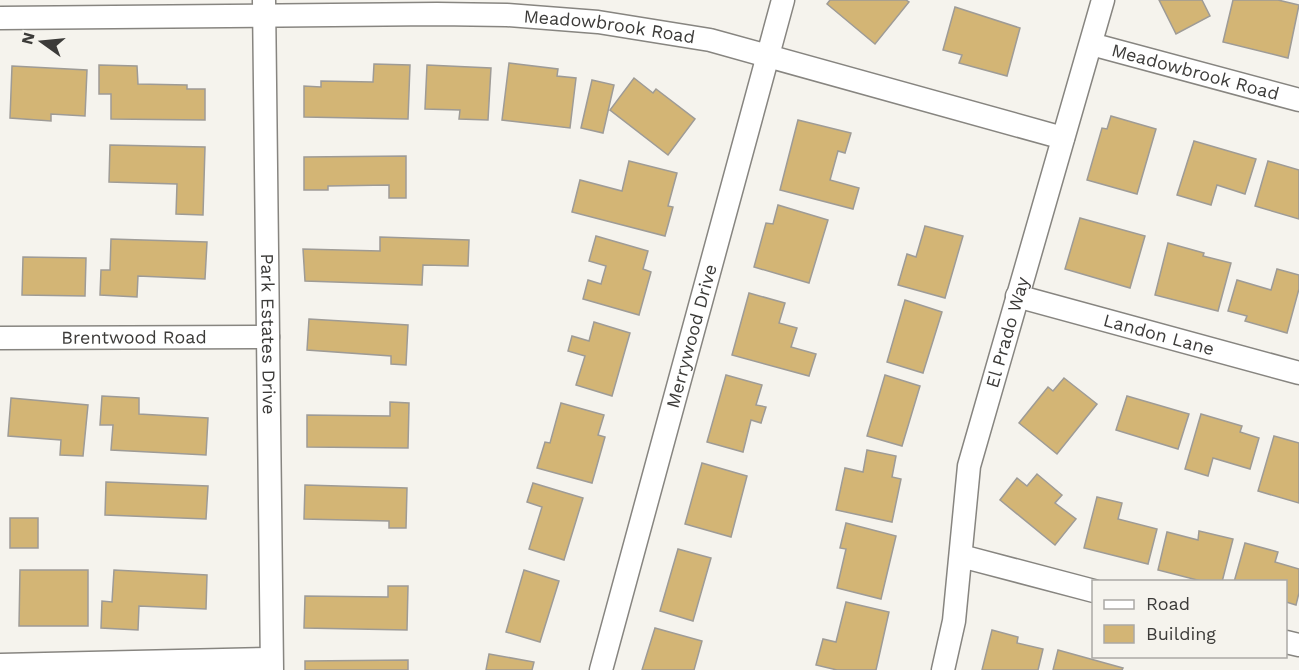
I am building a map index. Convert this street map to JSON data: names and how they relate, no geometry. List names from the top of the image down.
{
  "streets": {
    "street": [
      "Meadowbrook Road",
      "El Prado Way",
      "Park Estates Drive",
      "Merrywood Drive",
      "Landon Lane",
      "Brentwood Road"
    ]
  },
  "crossings": [
    ["Meadowbrook Road", "El Prado Way"],
    ["Meadowbrook Road", "Park Estates Drive"],
    ["Meadowbrook Road", "Merrywood Drive"],
    ["El Prado Way", "Landon Lane"],
    ["Park Estates Drive", "Brentwood Road"]
  ],
  "legend": ["Road", "Building"],
  "north": "left"
}
